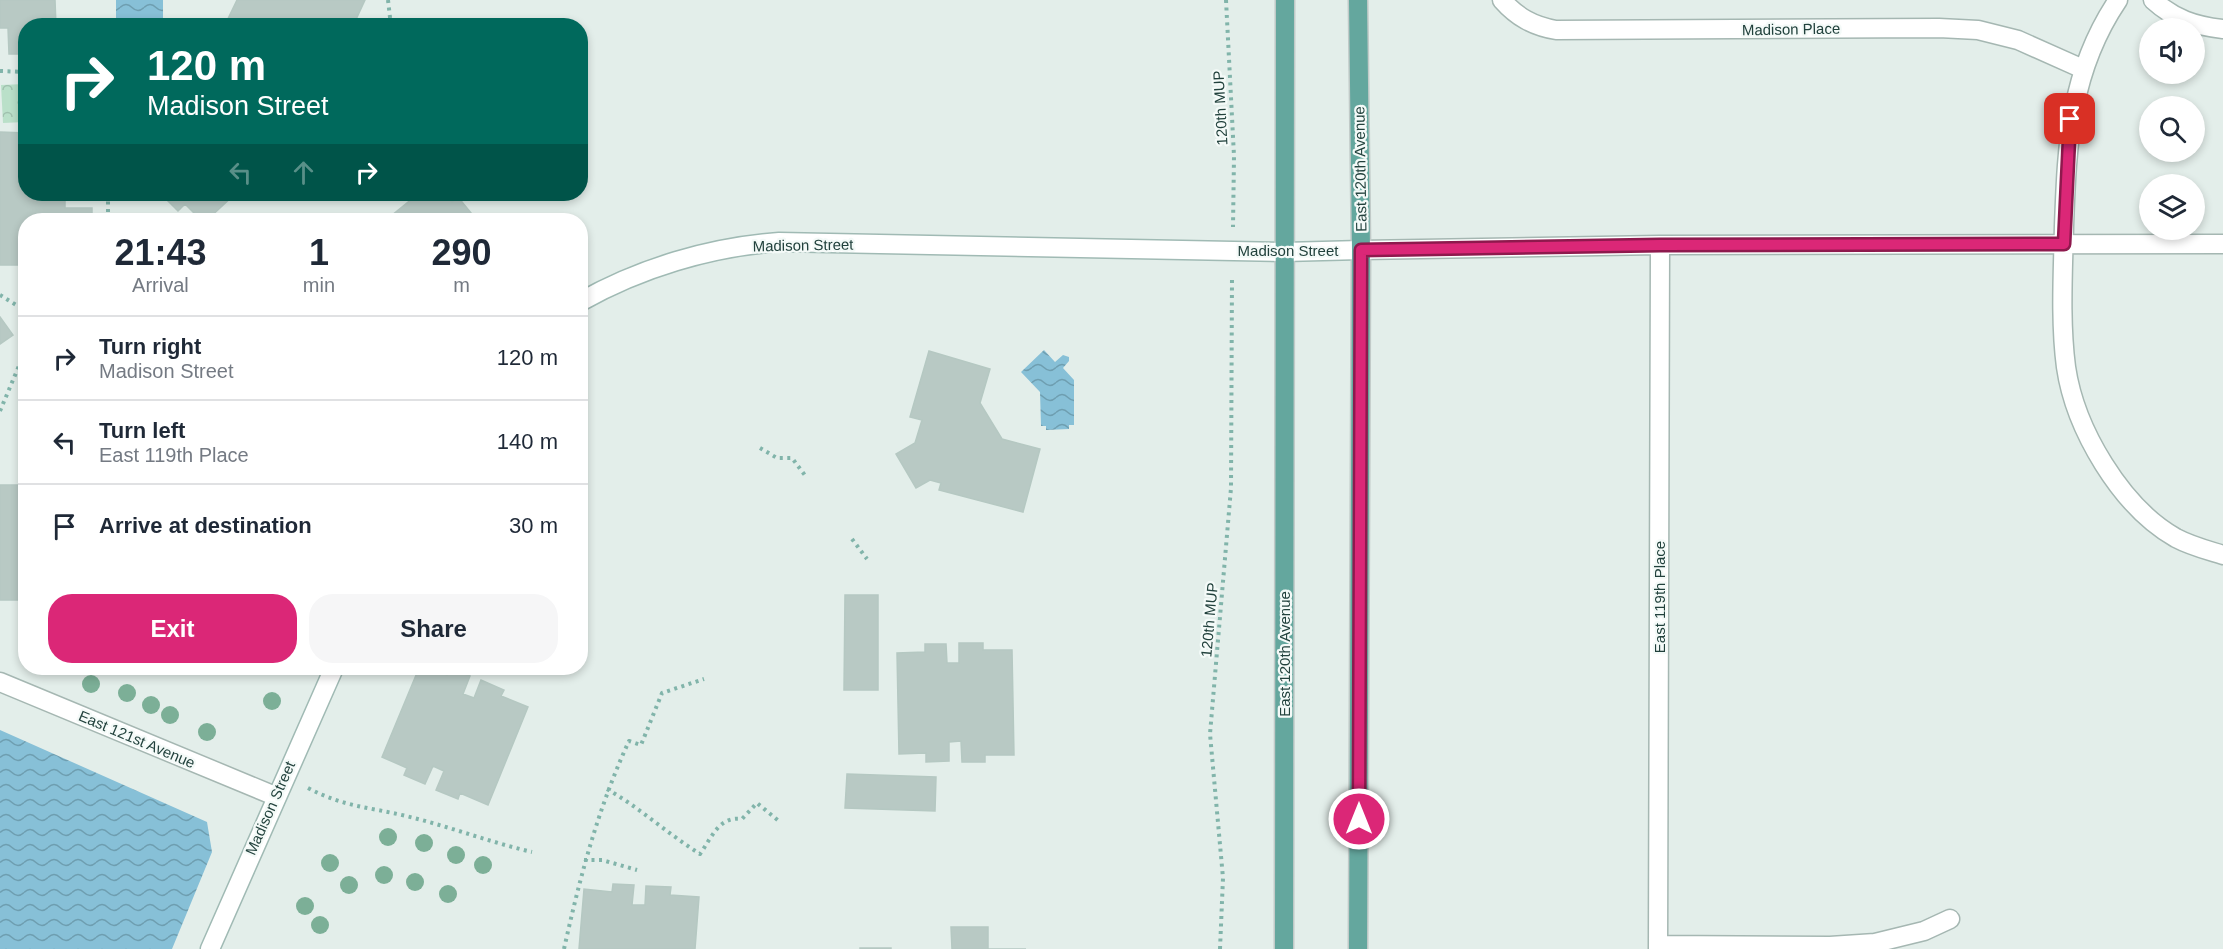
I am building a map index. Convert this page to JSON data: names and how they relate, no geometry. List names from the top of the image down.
{
  "streets": {
    "main road": ["East 120th Avenue"],
    "street": [
      "Madison Place",
      "Madison Street",
      "East 119th Place",
      "East 121st Avenue"
    ],
    "path": ["120th MUP"]
  },
  "crossings": [
    ["East 120th Avenue", "Madison Street"],
    ["Madison Street", "East 119th Place"],
    ["Madison Street", "East 121st Avenue"]
  ],
  "page": {
    "turn": ["120 m", "Madison Street"],
    "eta": [
      "21:43",
      "Arrival",
      "1",
      "min",
      "290",
      "m"
    ],
    "list": [
      {
        "name": "Turn right",
        "note": "Madison Street",
        "value": "120 m"
      },
      {
        "name": "Turn left",
        "note": "East 119th Place",
        "value": "140 m"
      },
      {
        "name": "Arrive at destination",
        "value": "30 m"
      }
    ],
    "buttons": ["Exit", "Share"]
  }
}
